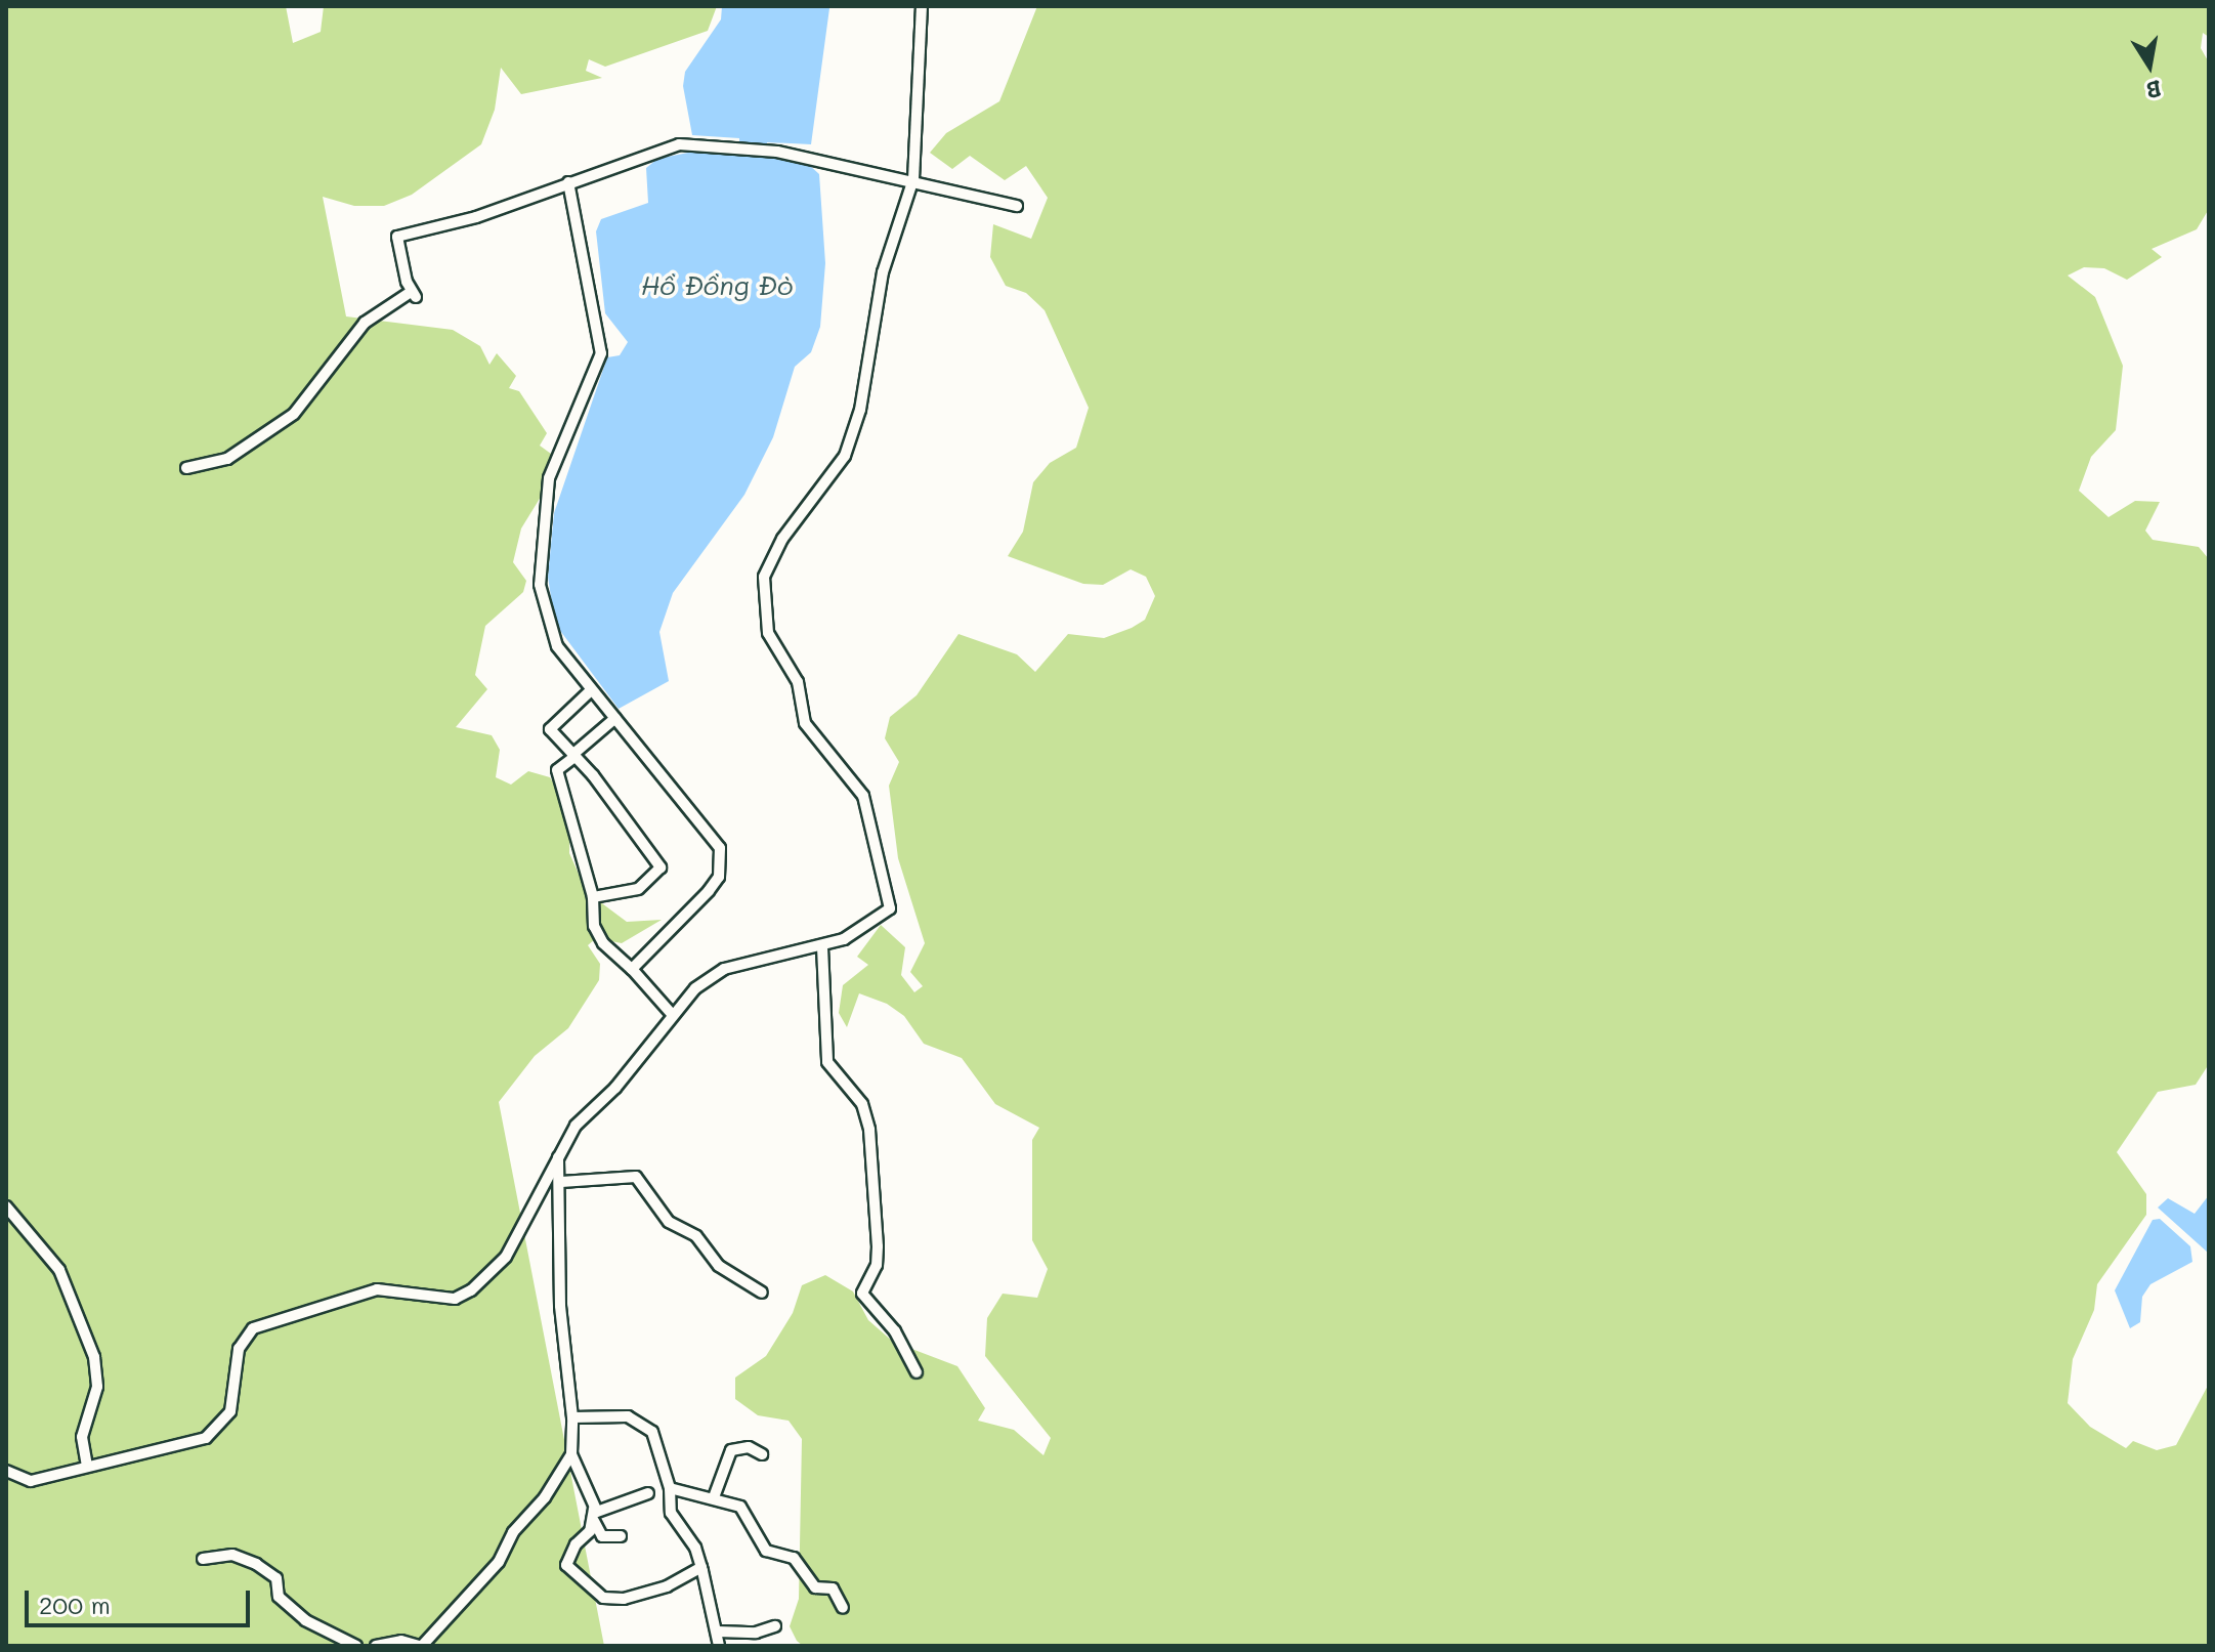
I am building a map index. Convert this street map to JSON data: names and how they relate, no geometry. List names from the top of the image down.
{
  "water": ["Hồ Đồng Đò"],
  "scale_bar": "200 m",
  "north": "bottom"
}
